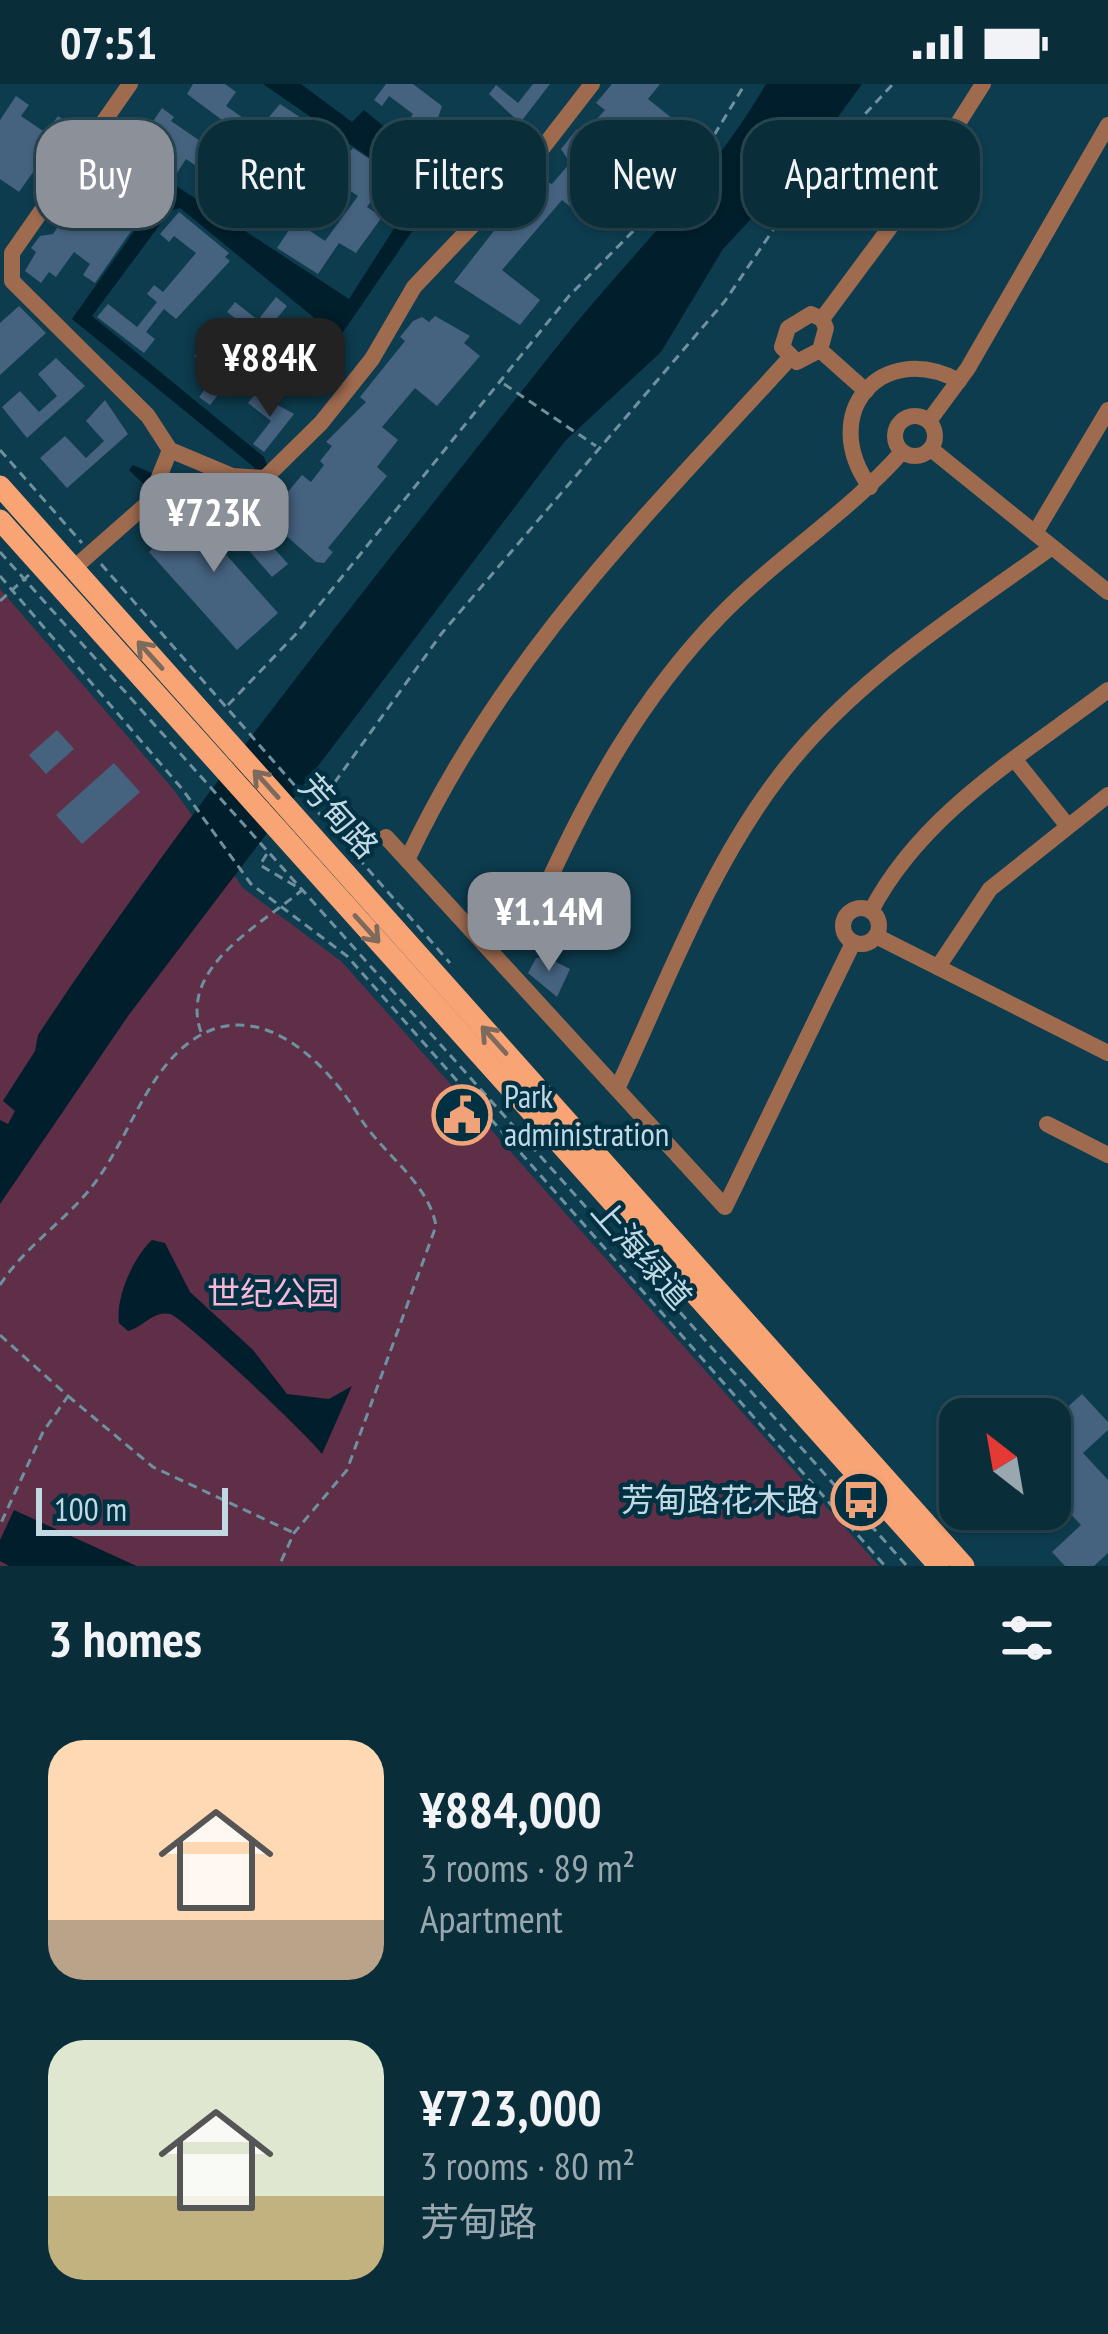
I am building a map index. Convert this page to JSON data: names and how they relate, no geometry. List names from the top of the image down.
{
  "streets": {
    "main road": ["芳甸路"],
    "path": ["上海绿道"]
  },
  "parks": ["世纪公园"],
  "places": {
    "public building": ["Park administration"],
    "bus stop": ["芳甸路花木路"]
  },
  "scale_bar": "100 m",
  "north": "top left",
  "page": {
    "status": "07:51",
    "chip": [
      "Buy",
      "Rent",
      "Filters",
      "New",
      "Apartment"
    ],
    "price": ["¥884K", "¥723K", "¥1.14M"],
    "scale": "100 m",
    "heading": "3 homes",
    "list": [
      {
        "name": "¥884,000",
        "note": "3 rooms · 89 m² · Apartment"
      },
      {
        "name": "¥723,000",
        "note": "3 rooms · 80 m² · 芳甸路"
      }
    ]
  }
}
